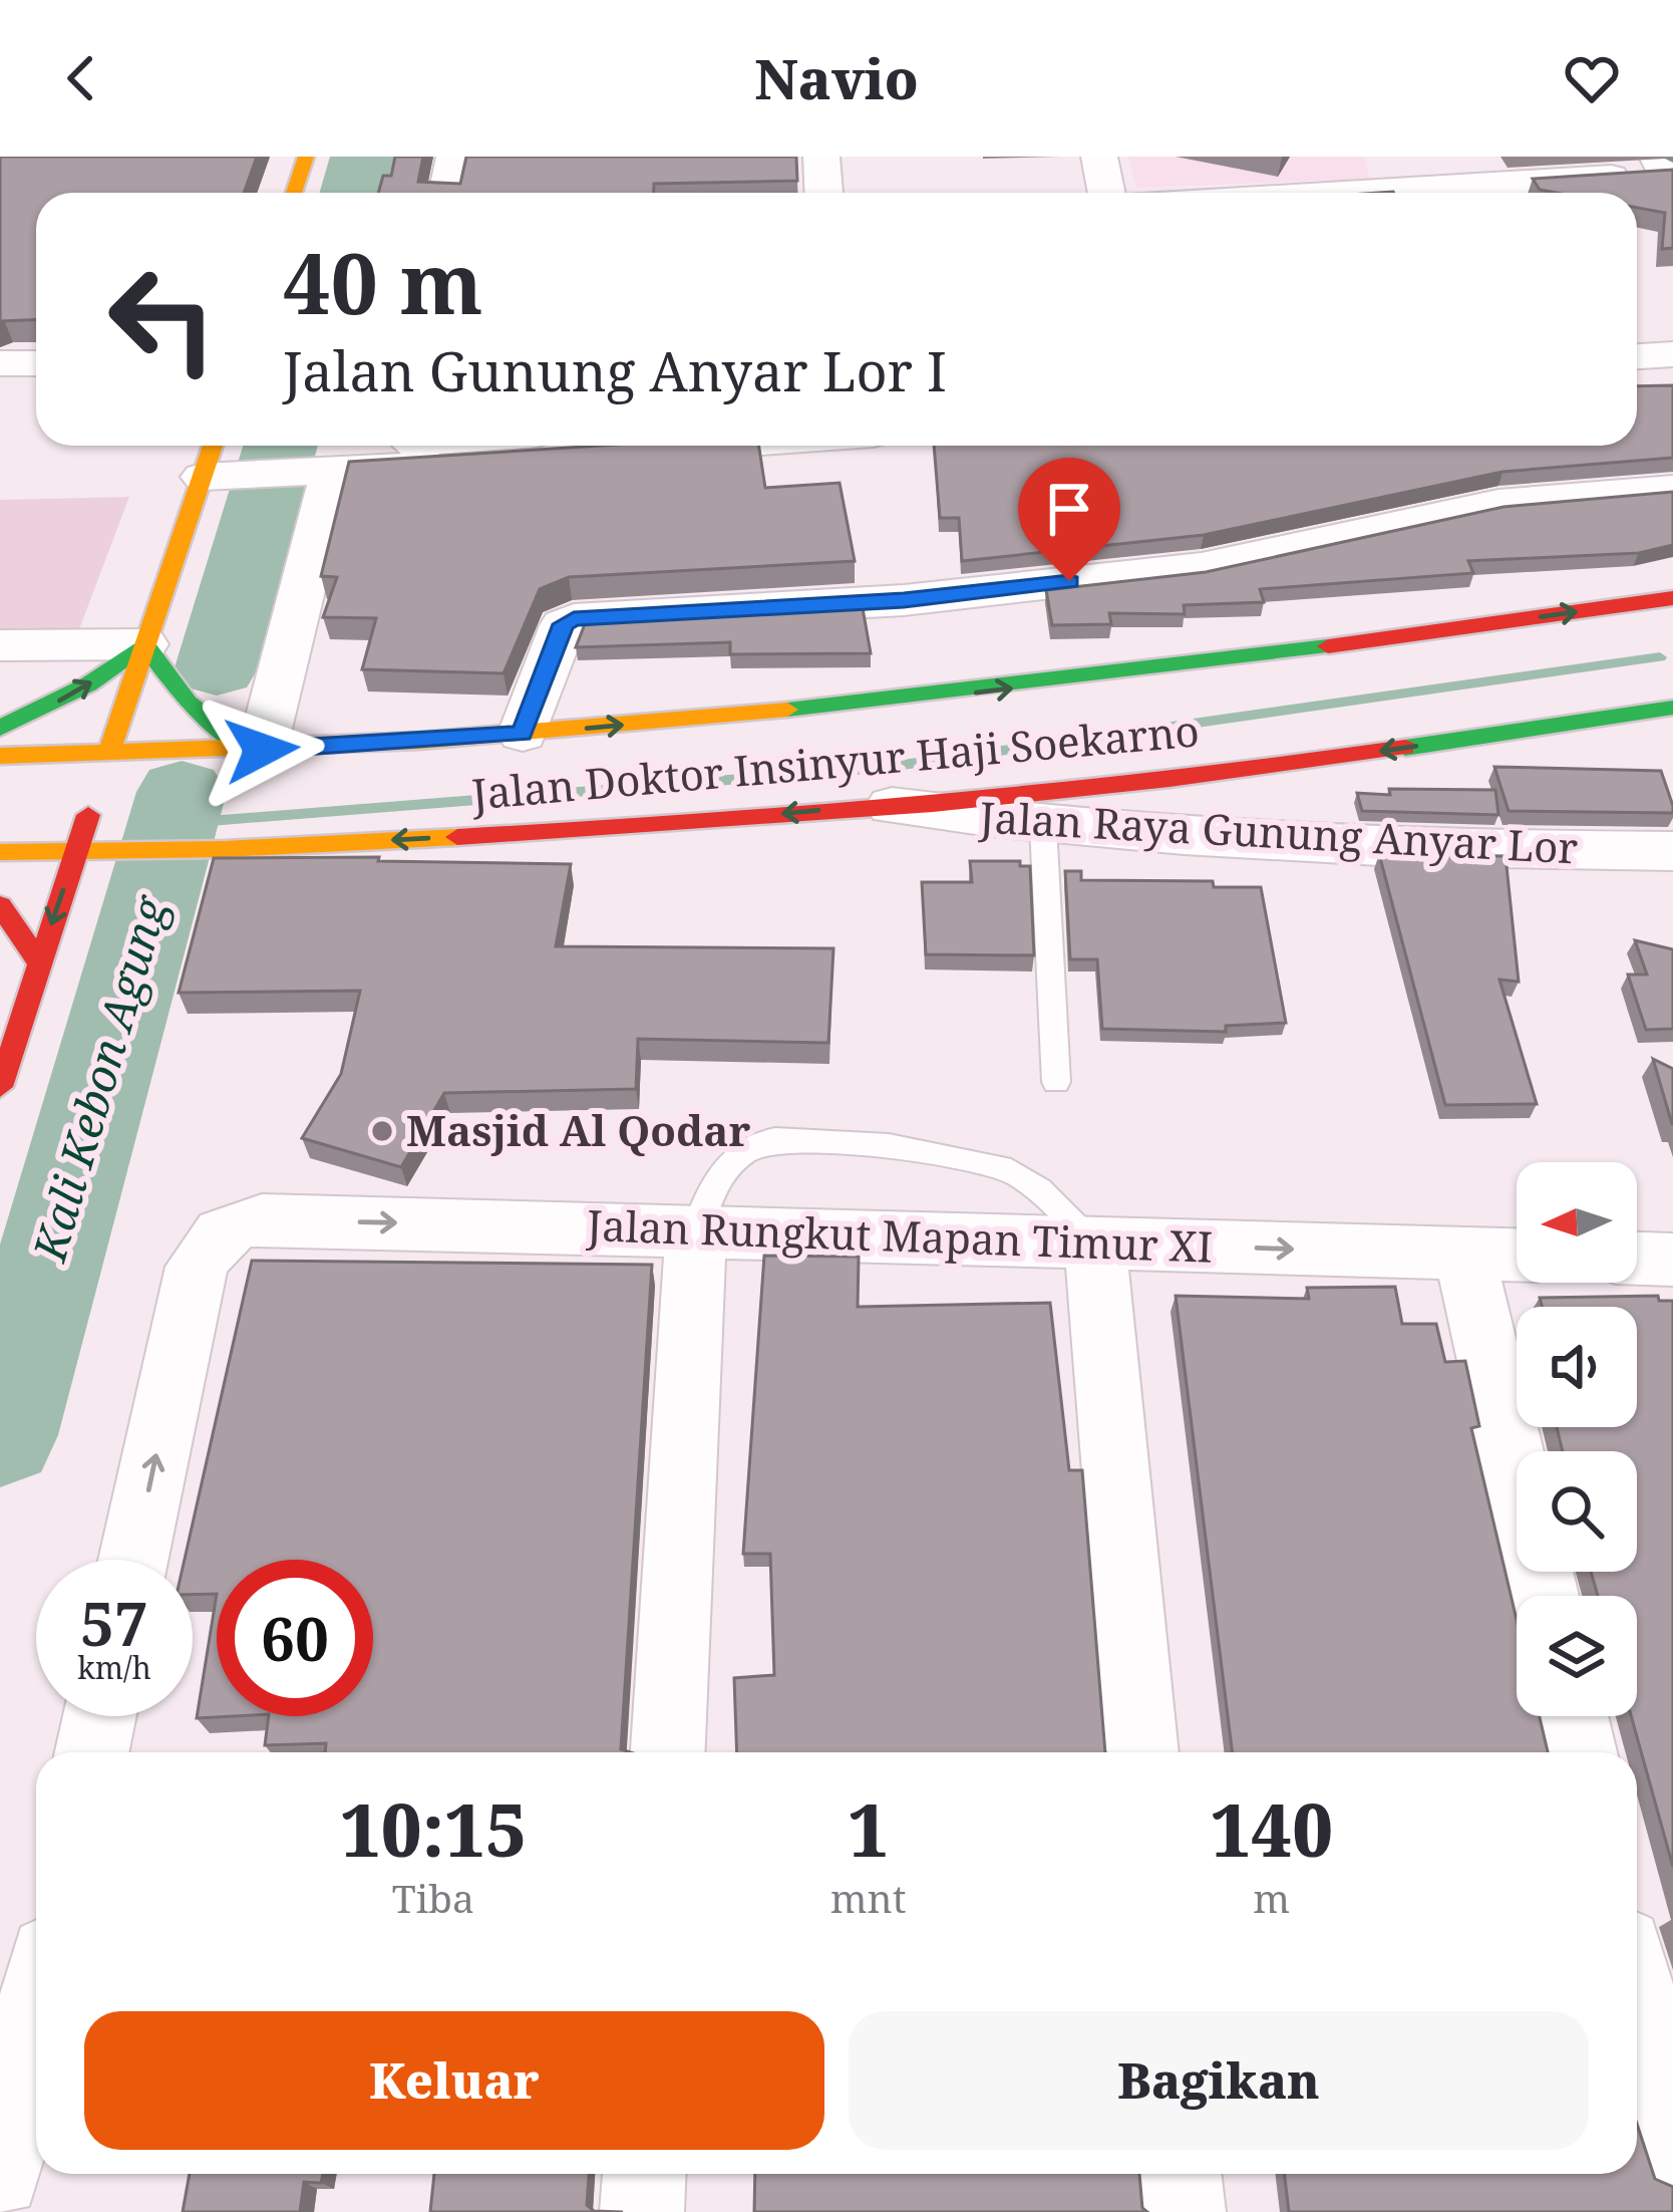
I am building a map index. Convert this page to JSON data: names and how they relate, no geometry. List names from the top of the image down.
{
  "streets": {
    "main road": ["Jalan Doktor Insinyur Haji Soekarno"],
    "street": ["Jalan Raya Gunung Anyar Lor", "Jalan Rungkut Mapan Timur XI"]
  },
  "crossings": [
    ["Jalan Doktor Insinyur Haji Soekarno", "Jalan Raya Gunung Anyar Lor"]
  ],
  "one_way": ["Jalan Rungkut Mapan Timur XI"],
  "water": ["Kali Kebon Agung"],
  "places": ["Masjid Al Qodar"],
  "north": "left",
  "page": {
    "header": "Navio",
    "turn": ["40 m", "Jalan Gunung Anyar Lor I"],
    "speed": "57 km/h",
    "limit": "60",
    "eta": [
      "10:15",
      "Tiba",
      "1",
      "mnt",
      "140",
      "m"
    ],
    "buttons": ["Keluar", "Bagikan"]
  }
}
